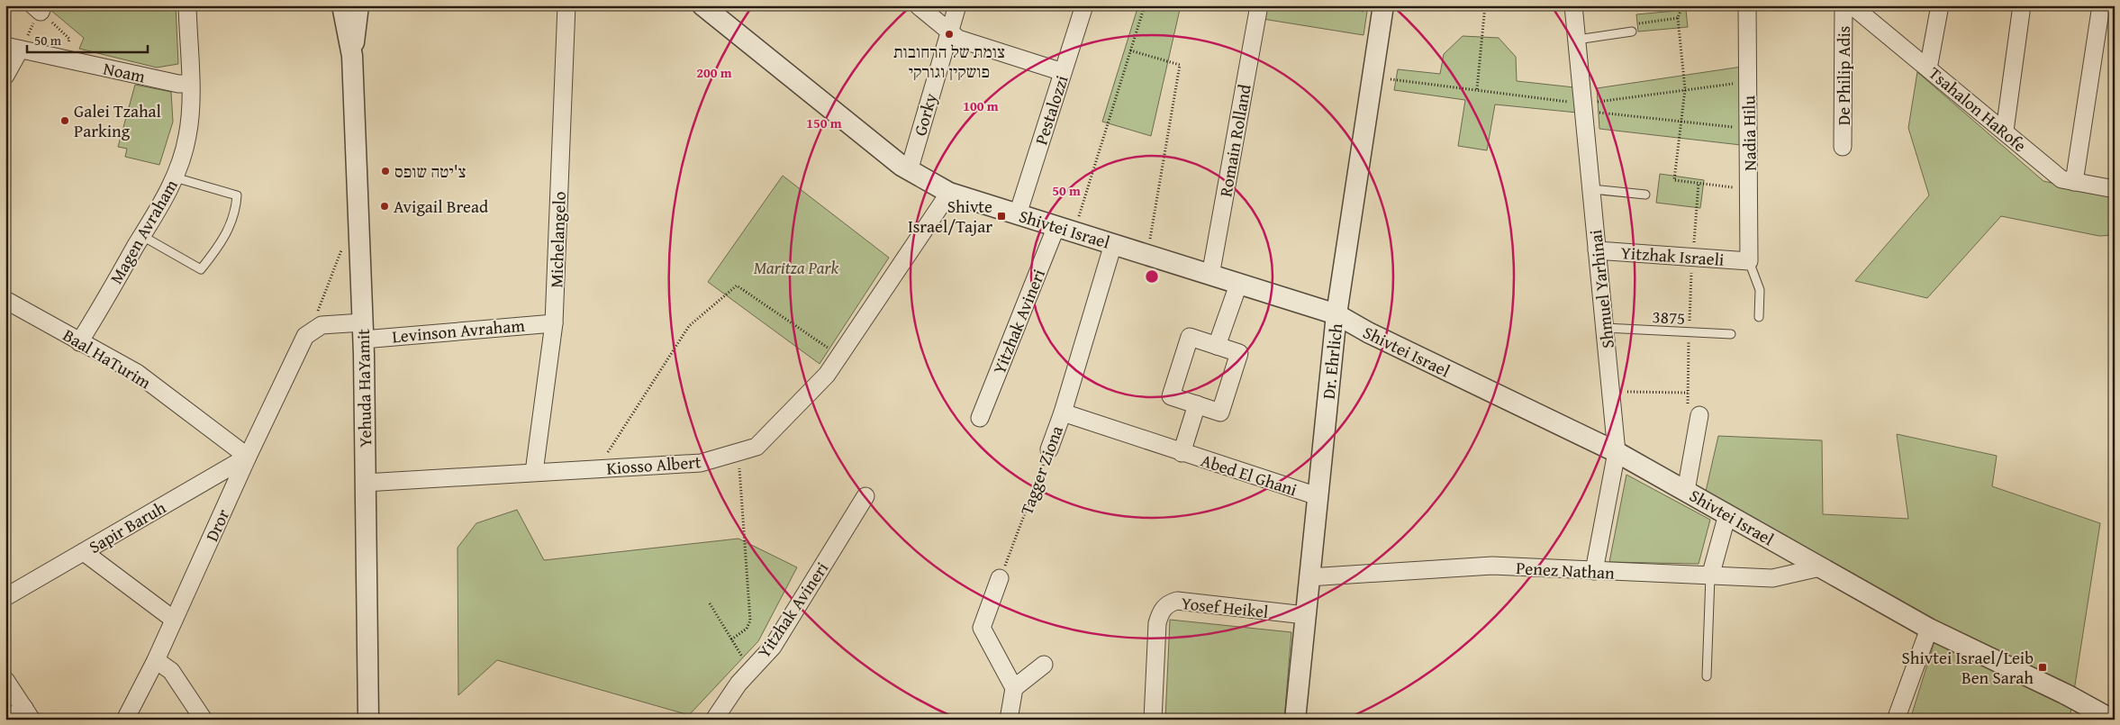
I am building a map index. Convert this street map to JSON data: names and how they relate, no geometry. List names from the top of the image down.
{
  "streets": {
    "street": [
      "Noam",
      "De Philip Adis",
      "Tsahalon HaRofe",
      "Pestalozzi",
      "Gorky",
      "Nadia Hilu",
      "Romain Rolland",
      "Shivtei Israel",
      "Magen Avraham",
      "Michelangelo",
      "Yitzhak Israeli",
      "Shmuel Yarhinai",
      "Yitzhak Avineri",
      "Levinson Avraham",
      "Baal HaTurim",
      "Dr. Ehrlich",
      "Yehuda HaYamit",
      "Kiosso Albert",
      "Tagger Ziona",
      "Abed El Ghani",
      "Dror",
      "Sapir Baruh",
      "Penez Nathan",
      "Yosef Heikel"
    ],
    "lane": ["3875"]
  },
  "crossings": [
    ["Noam", "Magen Avraham"],
    ["Pestalozzi", "Shivtei Israel"],
    ["Gorky", "Shivtei Israel"],
    ["Nadia Hilu", "Yitzhak Israeli"],
    ["Romain Rolland", "Shivtei Israel"],
    ["Shivtei Israel", "Shmuel Yarhinai"],
    ["Shivtei Israel", "Yitzhak Avineri"],
    ["Shivtei Israel", "Dr. Ehrlich"],
    ["Shivtei Israel", "Kiosso Albert"],
    ["Shivtei Israel", "Tagger Ziona"],
    ["Shivtei Israel", "Penez Nathan"],
    ["Magen Avraham", "Baal HaTurim"],
    ["Michelangelo", "Levinson Avraham"],
    ["Michelangelo", "Kiosso Albert"],
    ["Yitzhak Israeli", "Shmuel Yarhinai"],
    ["Shmuel Yarhinai", "3875"],
    ["Shmuel Yarhinai", "Penez Nathan"],
    ["Levinson Avraham", "Yehuda HaYamit"],
    ["Baal HaTurim", "Dror"],
    ["Baal HaTurim", "Sapir Baruh"],
    ["Dr. Ehrlich", "Abed El Ghani"],
    ["Dr. Ehrlich", "Penez Nathan"],
    ["Dr. Ehrlich", "Yosef Heikel"],
    ["Yehuda HaYamit", "Kiosso Albert"],
    ["Tagger Ziona", "Abed El Ghani"],
    ["Dror", "Sapir Baruh"]
  ],
  "parks": ["Maritza Park"],
  "places": {
    "other": [
      "צומת של הרחובות פושקין וגורקי",
      "Galei Tzahal Parking",
      "צ'יטה שופס",
      "Avigail Bread"
    ],
    "transit": ["Shivte Israel/Tajar", "Shivtei Israel/Leib Ben Sarah"]
  },
  "scale_bar": "50 m",
  "rings": [
    "200 m",
    "100 m",
    "150 m",
    "50 m"
  ]
}
